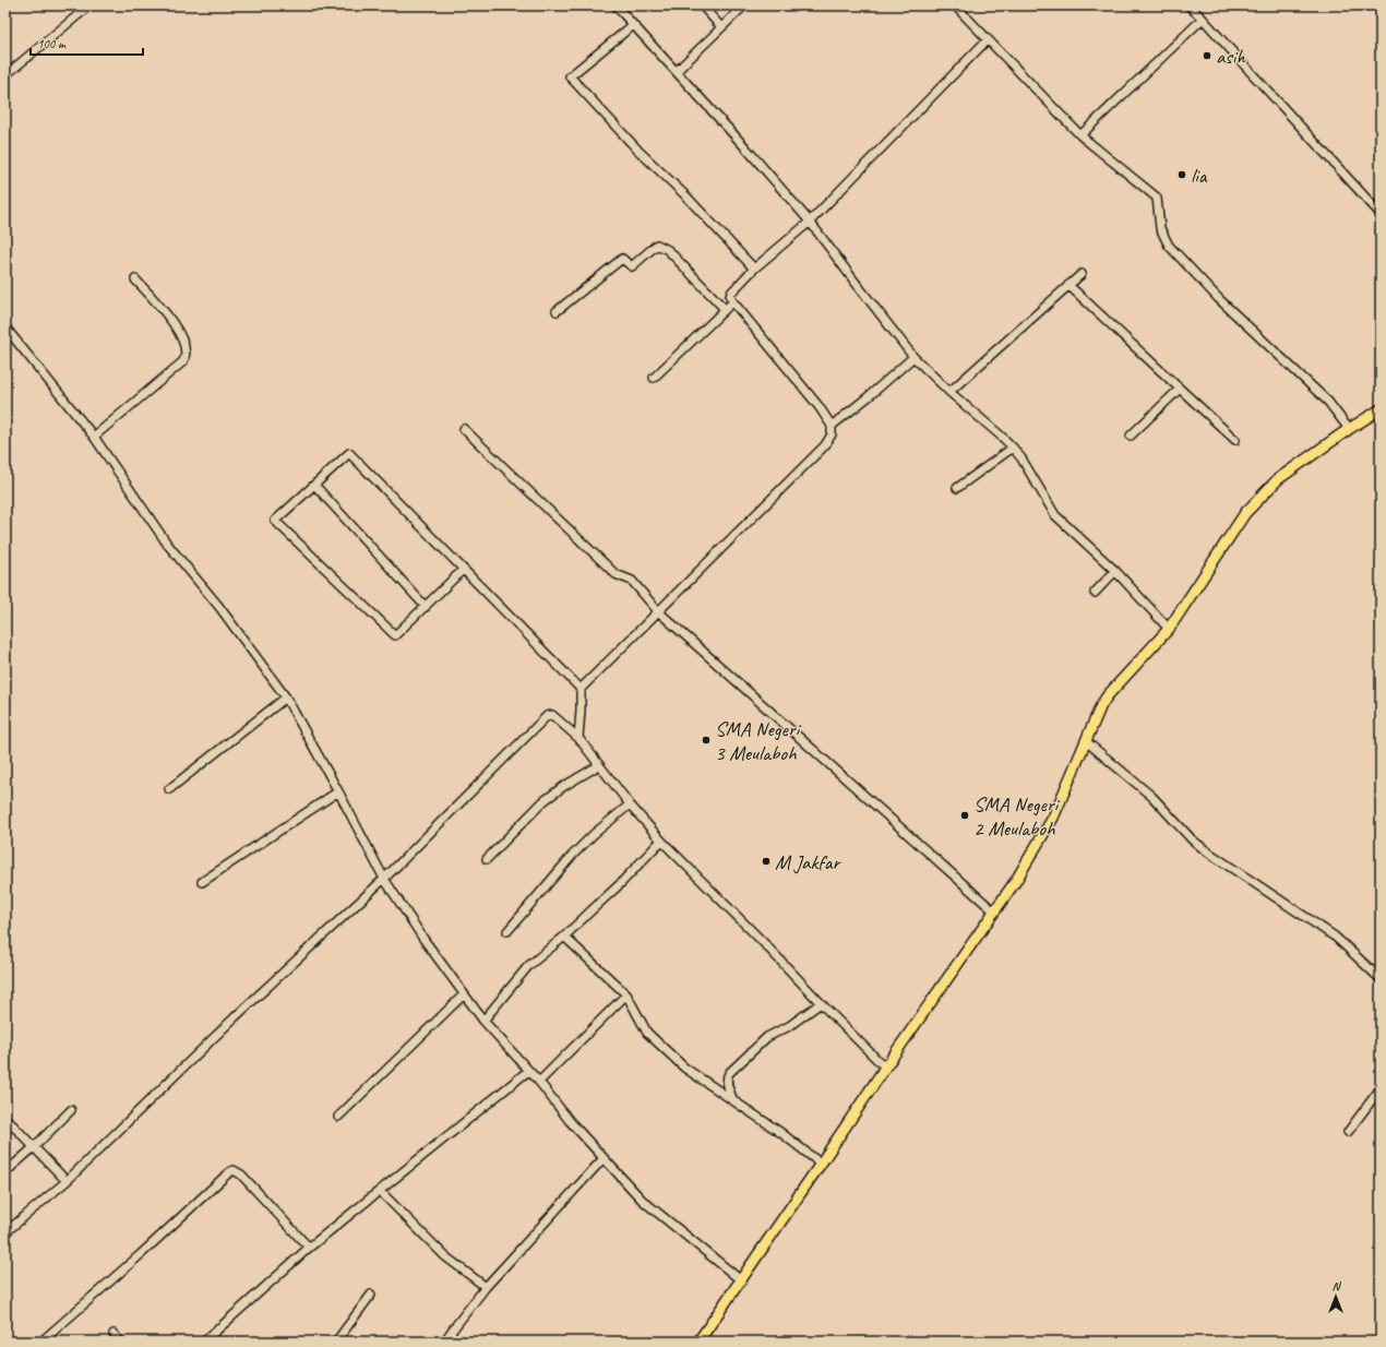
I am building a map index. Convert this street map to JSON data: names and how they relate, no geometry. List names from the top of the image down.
{
  "places": [
    "asih",
    "lia",
    "SMA Negeri 3 Meulaboh",
    "SMA Negeri 2 Meulaboh",
    "M Jakfar"
  ],
  "scale_bar": "100 m",
  "north": "top"
}
